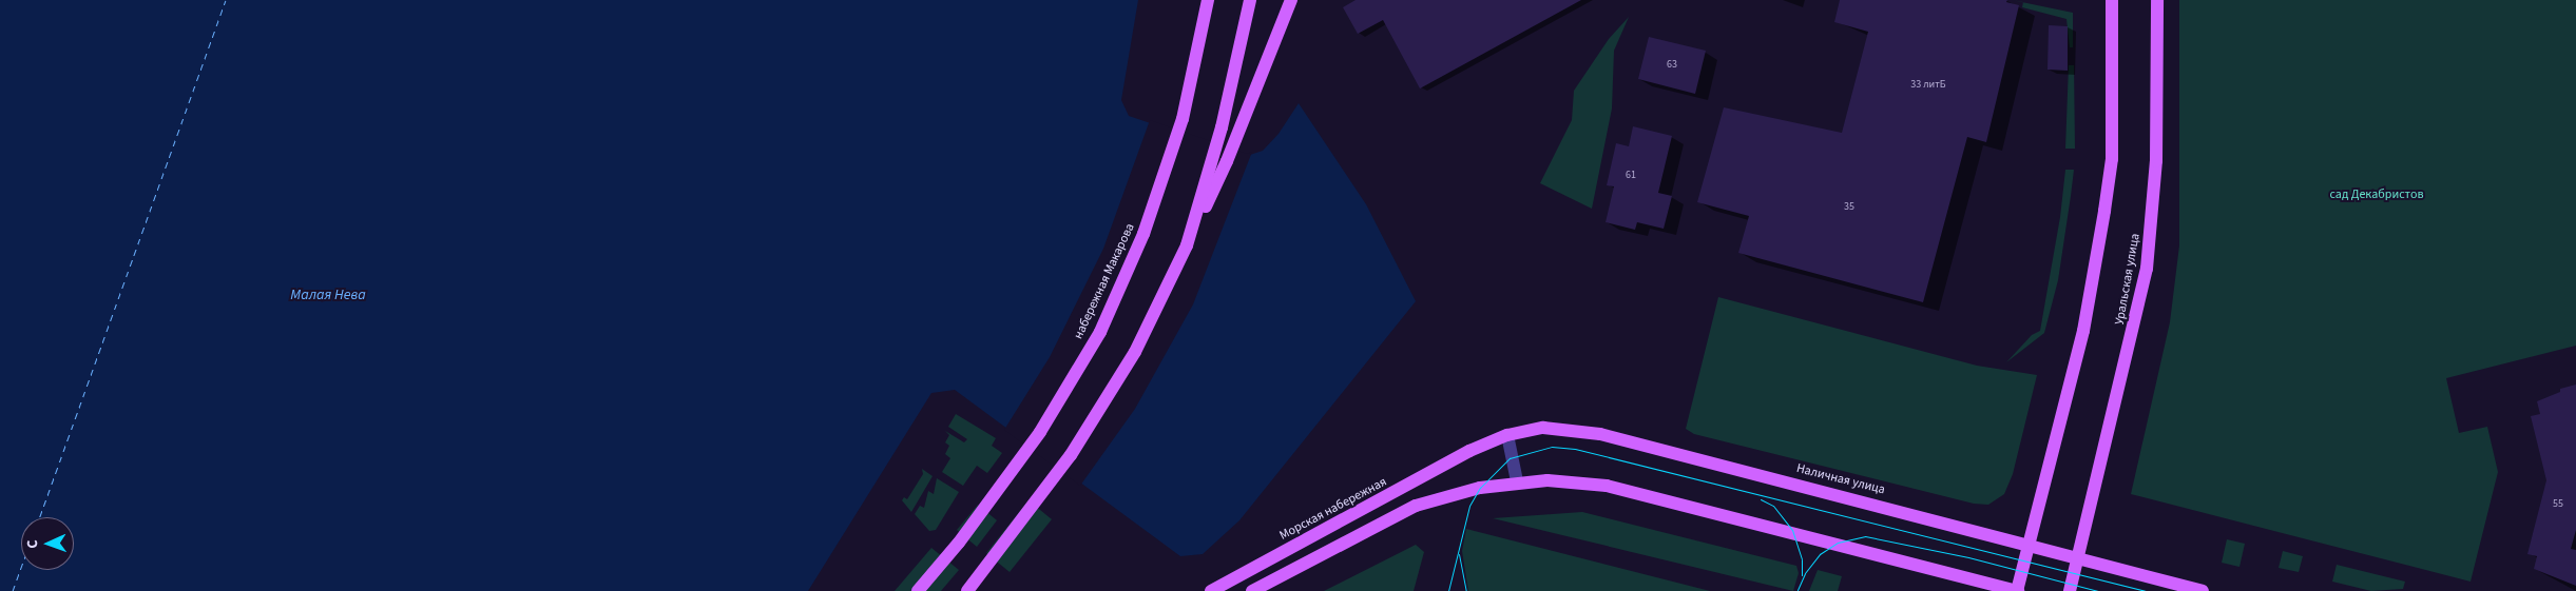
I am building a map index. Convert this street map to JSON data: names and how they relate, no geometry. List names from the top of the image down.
{
  "streets": {
    "main road": [
      "Уральская улица",
      "набережная Макарова",
      "Наличная улица",
      "Морская набережная"
    ]
  },
  "crossings": [
    ["Уральская улица", "Наличная улица"],
    ["Наличная улица", "Морская набережная"]
  ],
  "water": ["Малая Нева"],
  "parks": ["сад Декабристов"],
  "house_numbers": [
    "63",
    "33 литБ",
    "61",
    "35",
    "55"
  ],
  "north": "left"
}
